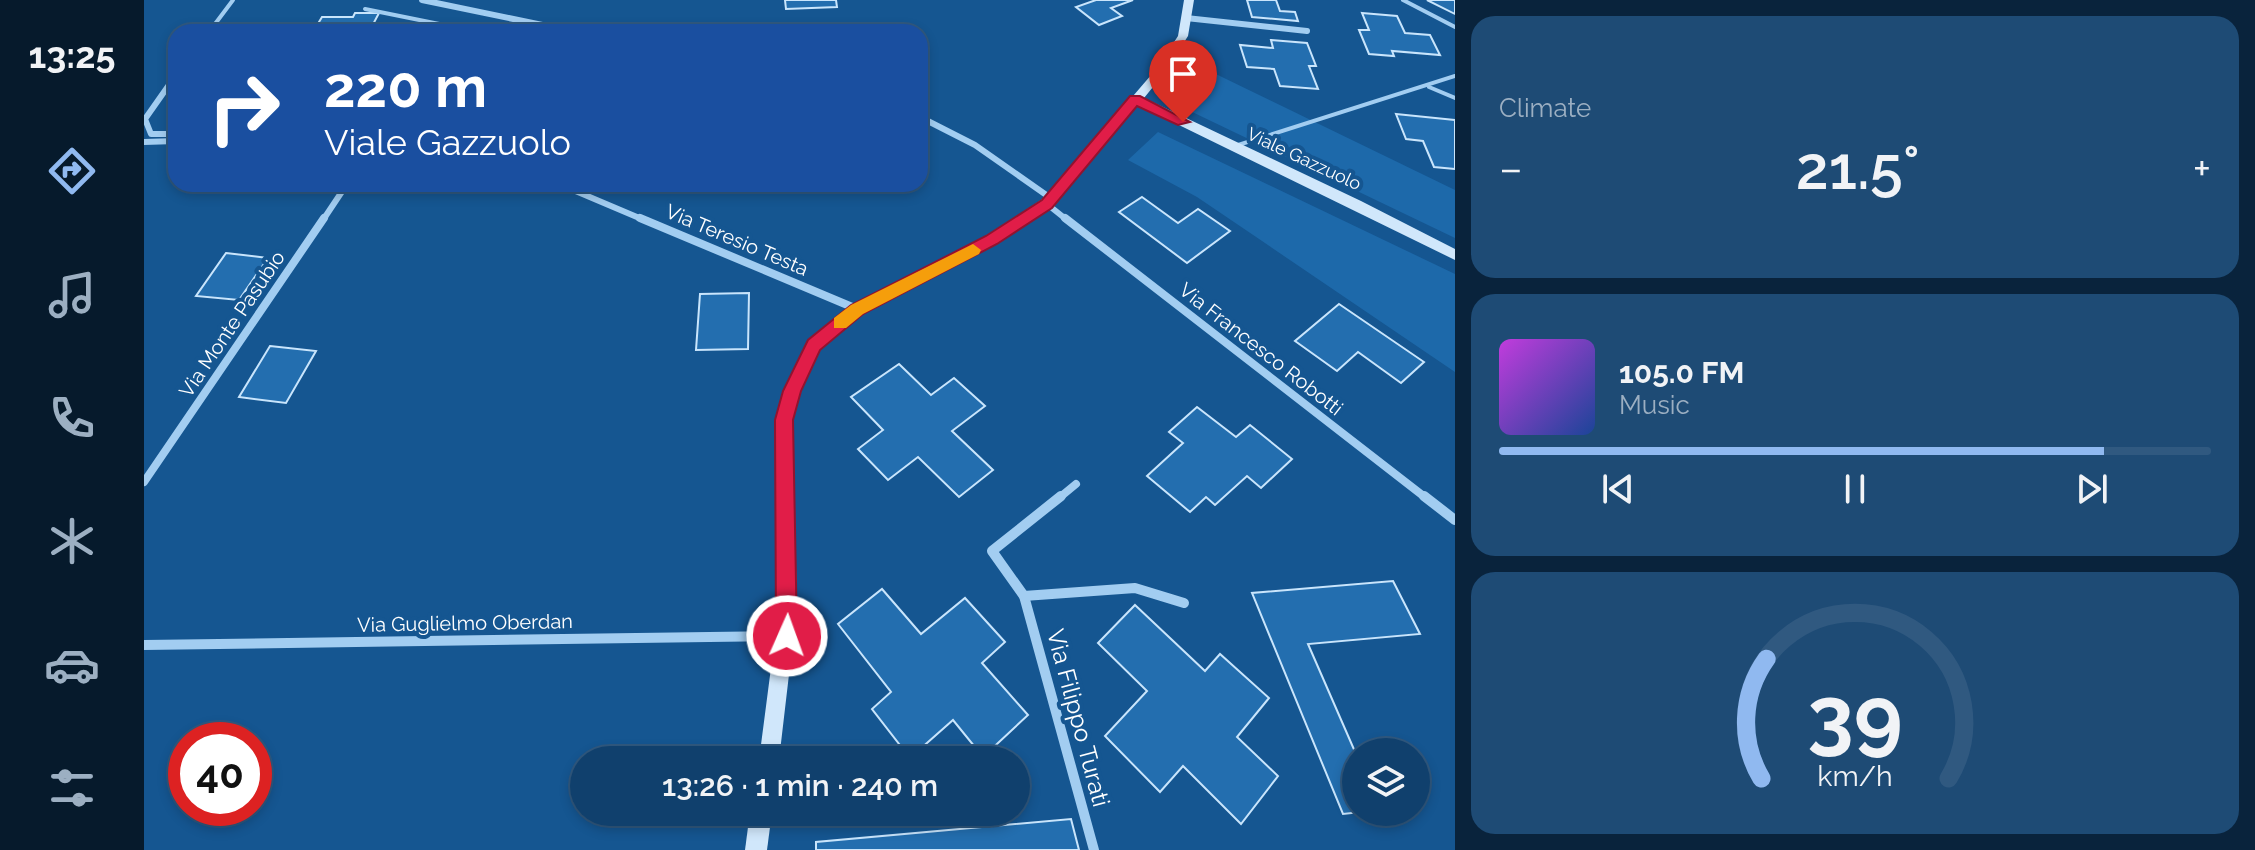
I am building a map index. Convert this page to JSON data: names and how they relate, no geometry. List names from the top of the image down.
{
  "streets": {
    "street": [
      "Viale Gazzuolo",
      "Via Teresio Testa",
      "Via Monte Pasubio",
      "Via Francesco Robotti",
      "Via Guglielmo Oberdan",
      "Via Filippo Turati"
    ]
  },
  "page": {
    "tabs": "13:25",
    "tile": "Climate",
    "turn": ["220 m", "Viale Gazzuolo"],
    "heat": ["−", "21.5°", "+"],
    "song": ["105.0 FM", "Music"],
    "limit": "40",
    "trip": "13:26 · 1 min · 240 m",
    "gauge": ["39", "km/h"]
  }
}
